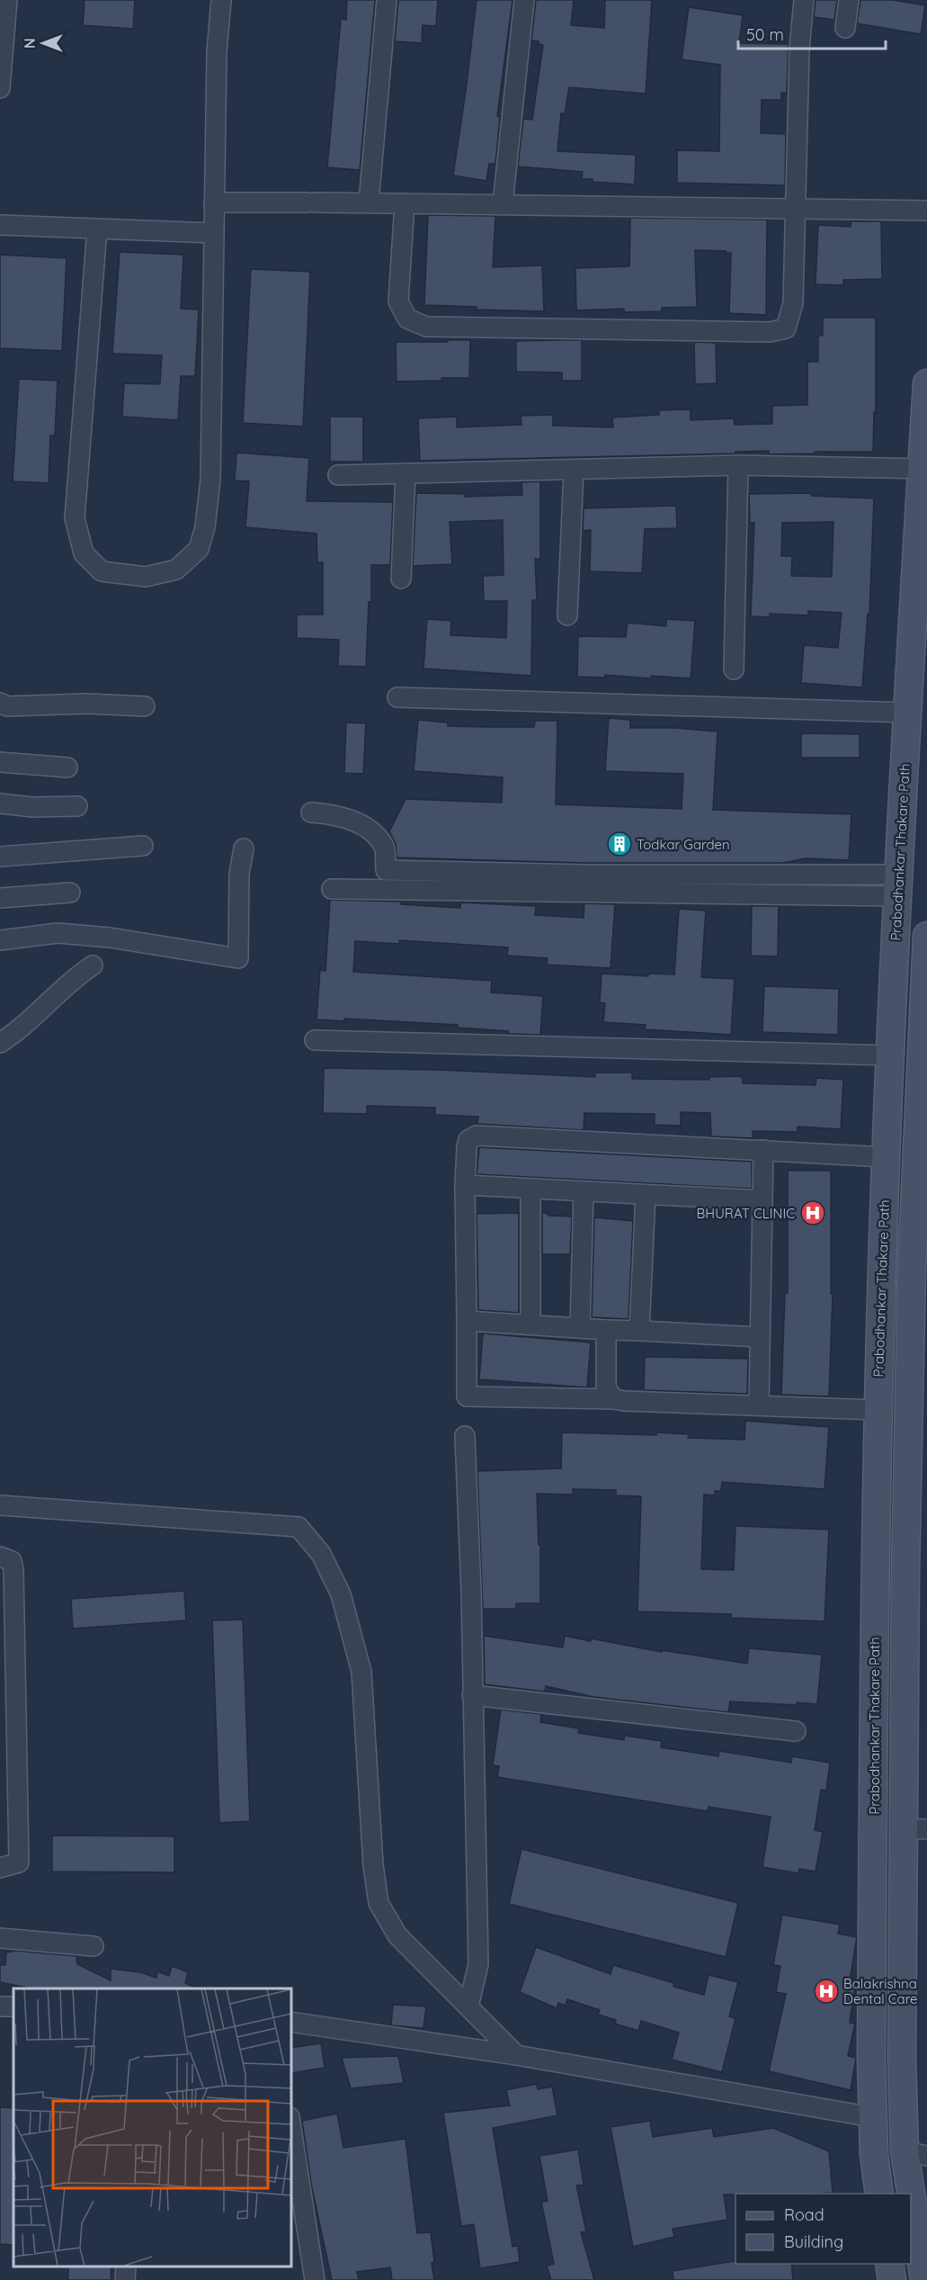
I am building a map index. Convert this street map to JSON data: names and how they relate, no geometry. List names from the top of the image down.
{
  "streets": {
    "main road": ["Prabodhankar Thakare Path"]
  },
  "places": {
    "building": ["Todkar Garden"],
    "hospital": ["BHURAT CLINIC", "Balakrishna Dental Care"]
  },
  "legend": ["Road", "Building"],
  "scale_bar": "50 m",
  "north": "left"
}
